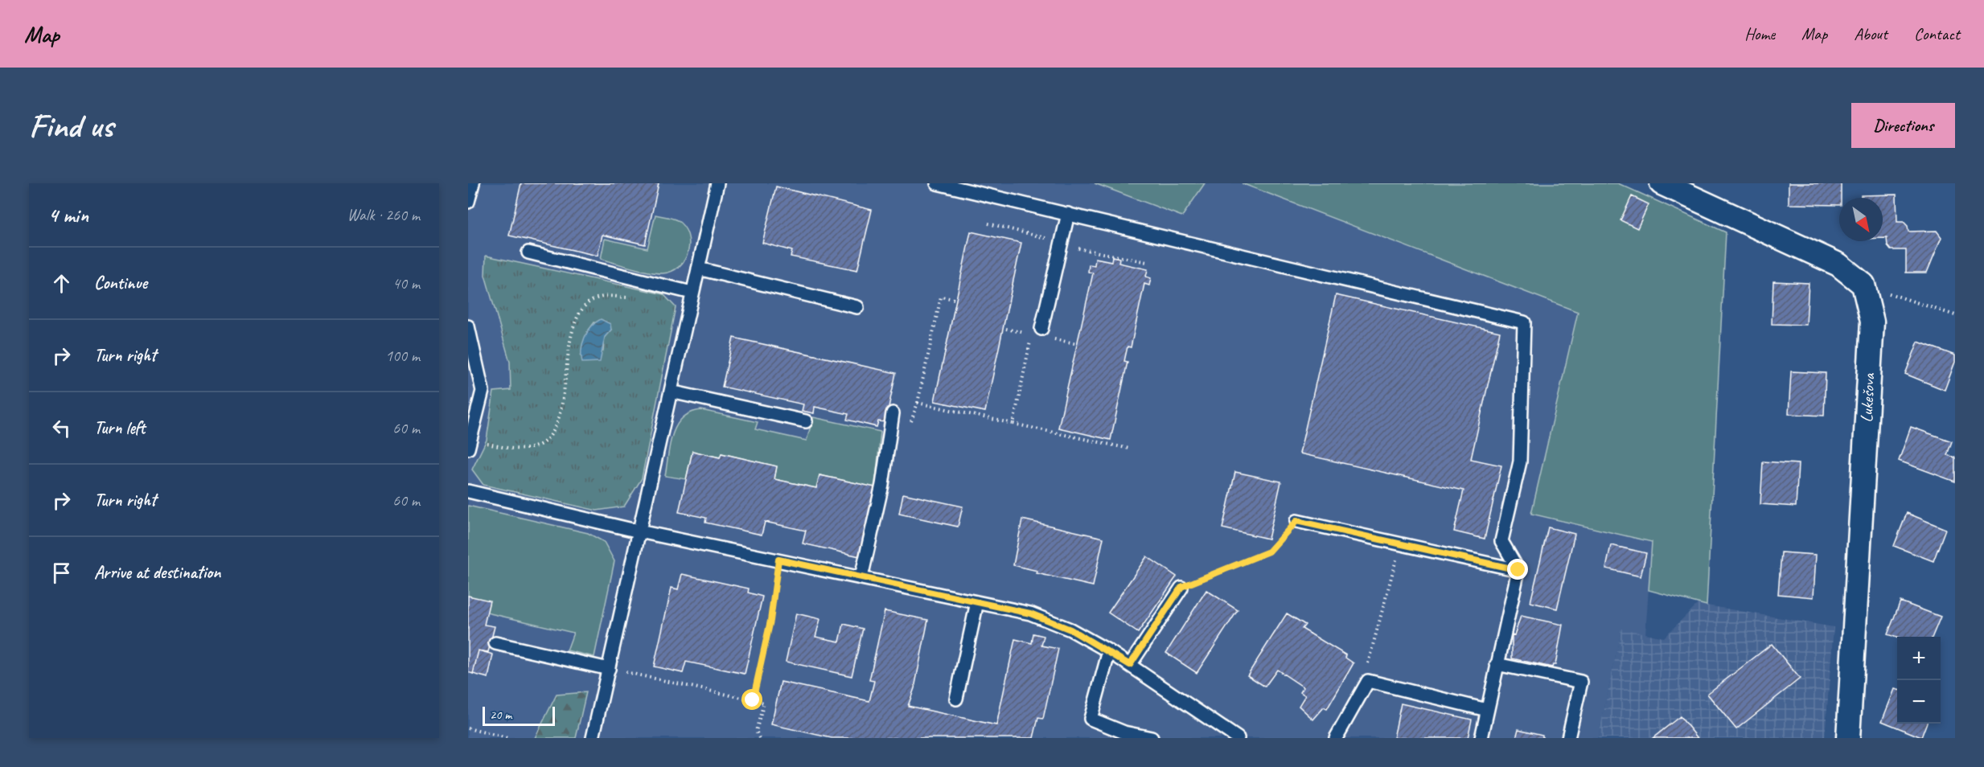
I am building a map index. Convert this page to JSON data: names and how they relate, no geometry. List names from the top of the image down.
{
  "streets": {
    "street": ["Lukešova"]
  },
  "scale_bar": "20 m",
  "north": "bottom right",
  "page": {
    "header": "Map",
    "nav": [
      "Home",
      "Map",
      "About",
      "Contact"
    ],
    "buttons": "Directions",
    "title": "Find us",
    "heading": ["4 min", "Walk · 260 m"],
    "list": [
      ["Continue", "40 m"],
      ["Turn right", "100 m"],
      ["Turn left", "60 m"],
      ["Turn right", "60 m"],
      "Arrive at destination"
    ],
    "map_buttons": ["+", "−"],
    "scale": "20 m"
  }
}
